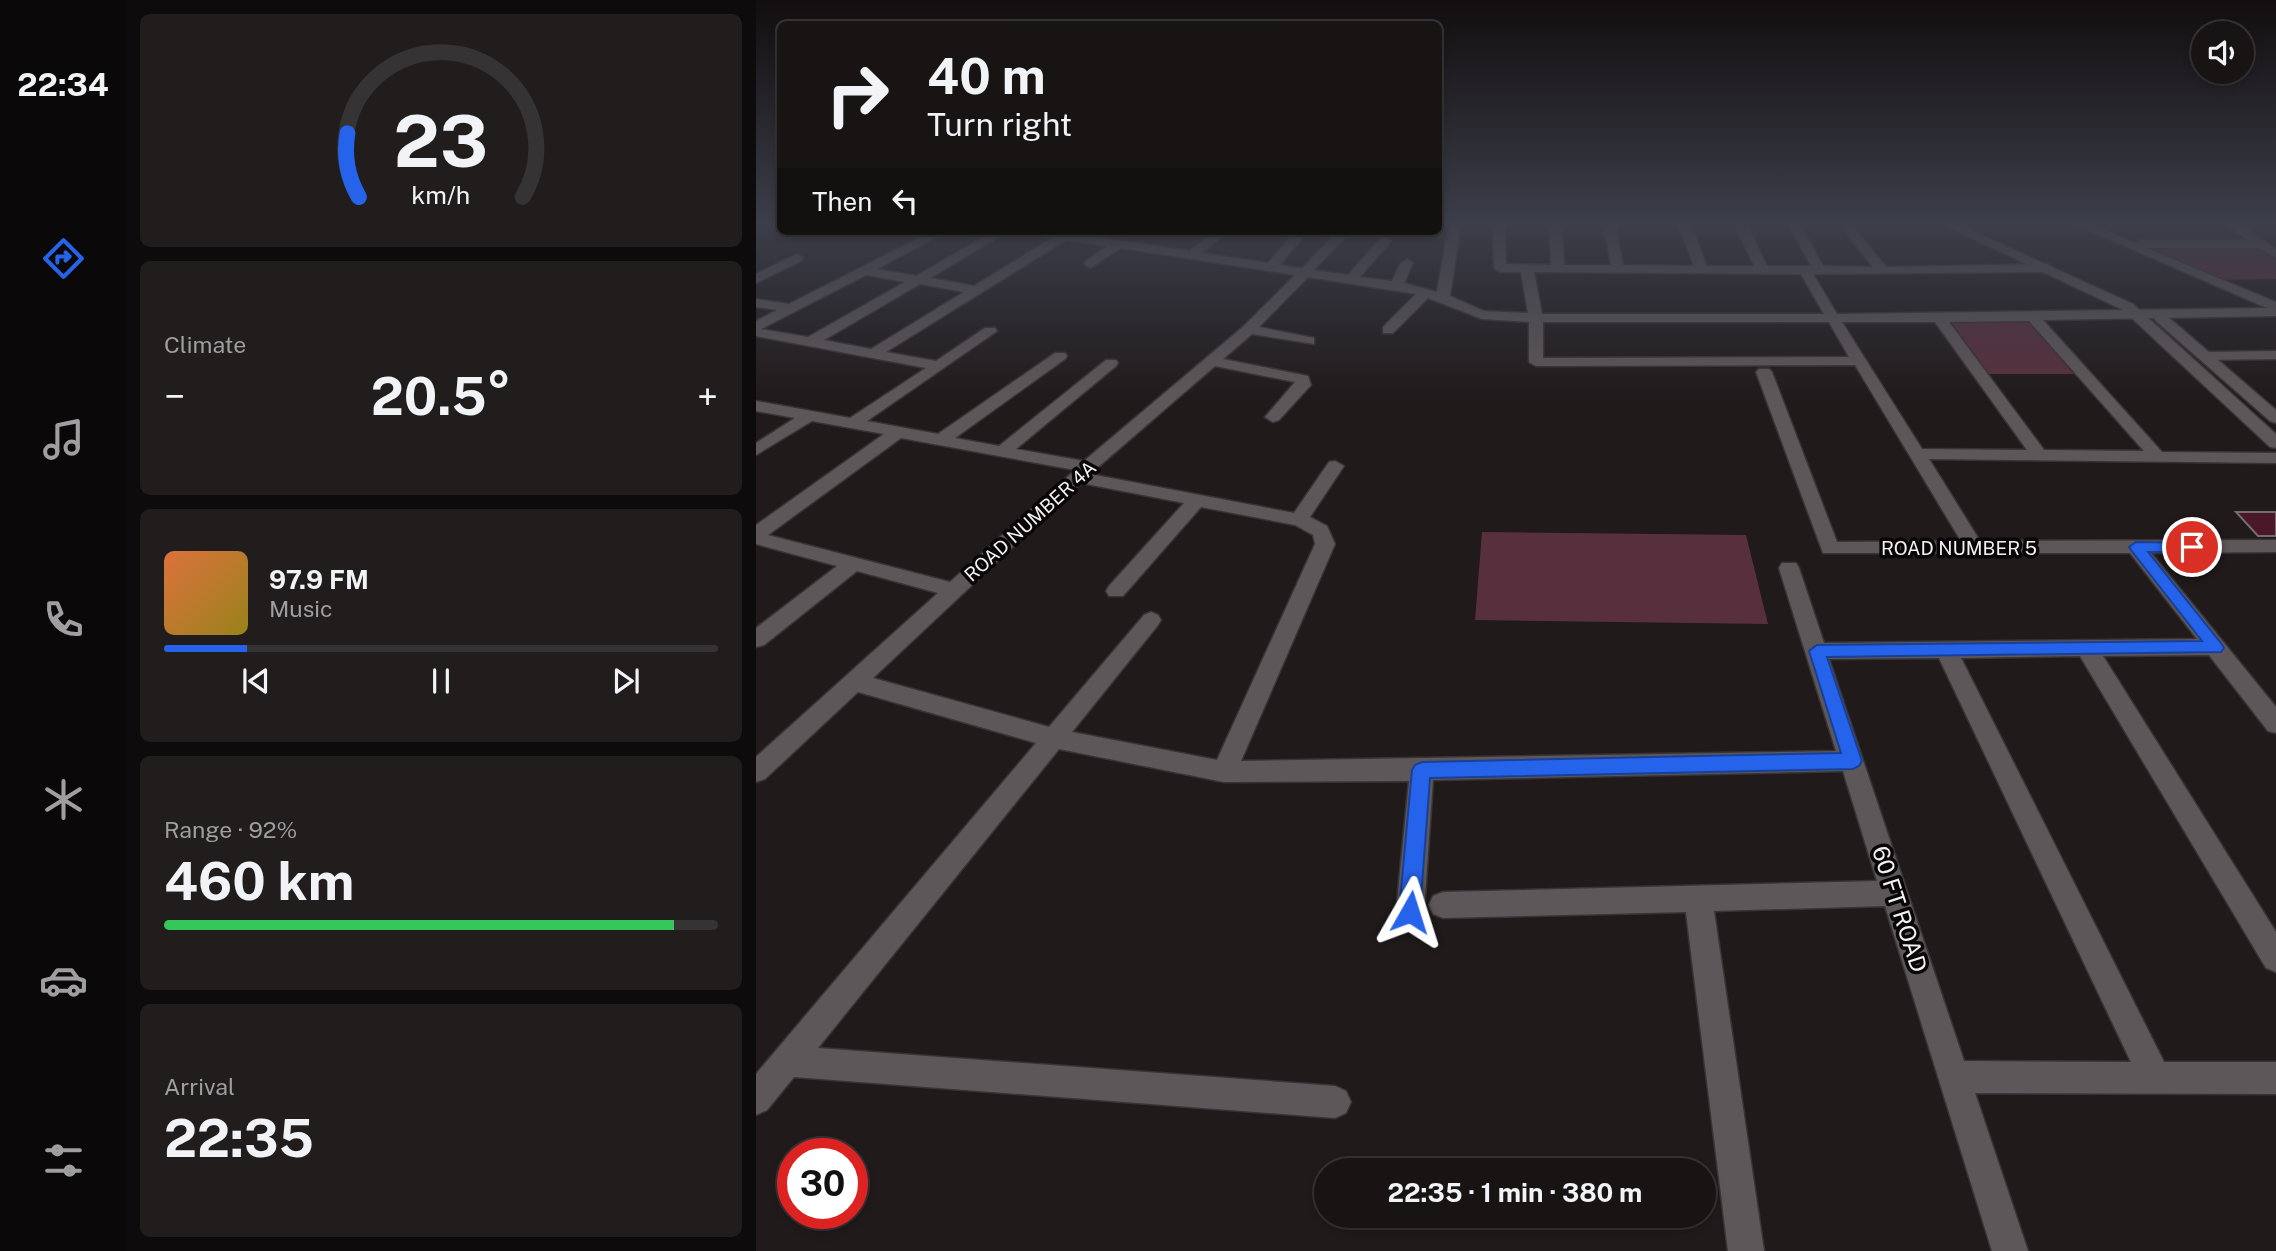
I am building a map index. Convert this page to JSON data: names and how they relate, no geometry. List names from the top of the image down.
{
  "streets": {
    "street": ["ROAD NUMBER 4A", "ROAD NUMBER 5", "60 FT ROAD"]
  },
  "page": {
    "tabs": "22:34",
    "turn": ["40 m", "Turn right"],
    "then": "Then",
    "tile": [
      "Climate",
      ["Range · 92%", "460 km"],
      ["Arrival", "22:35"]
    ],
    "heat": ["−", "20.5°", "+"],
    "song": ["97.9 FM", "Music"],
    "limit": "30",
    "trip": "22:35 · 1 min · 380 m",
    "gauge": ["23", "km/h"]
  }
}
